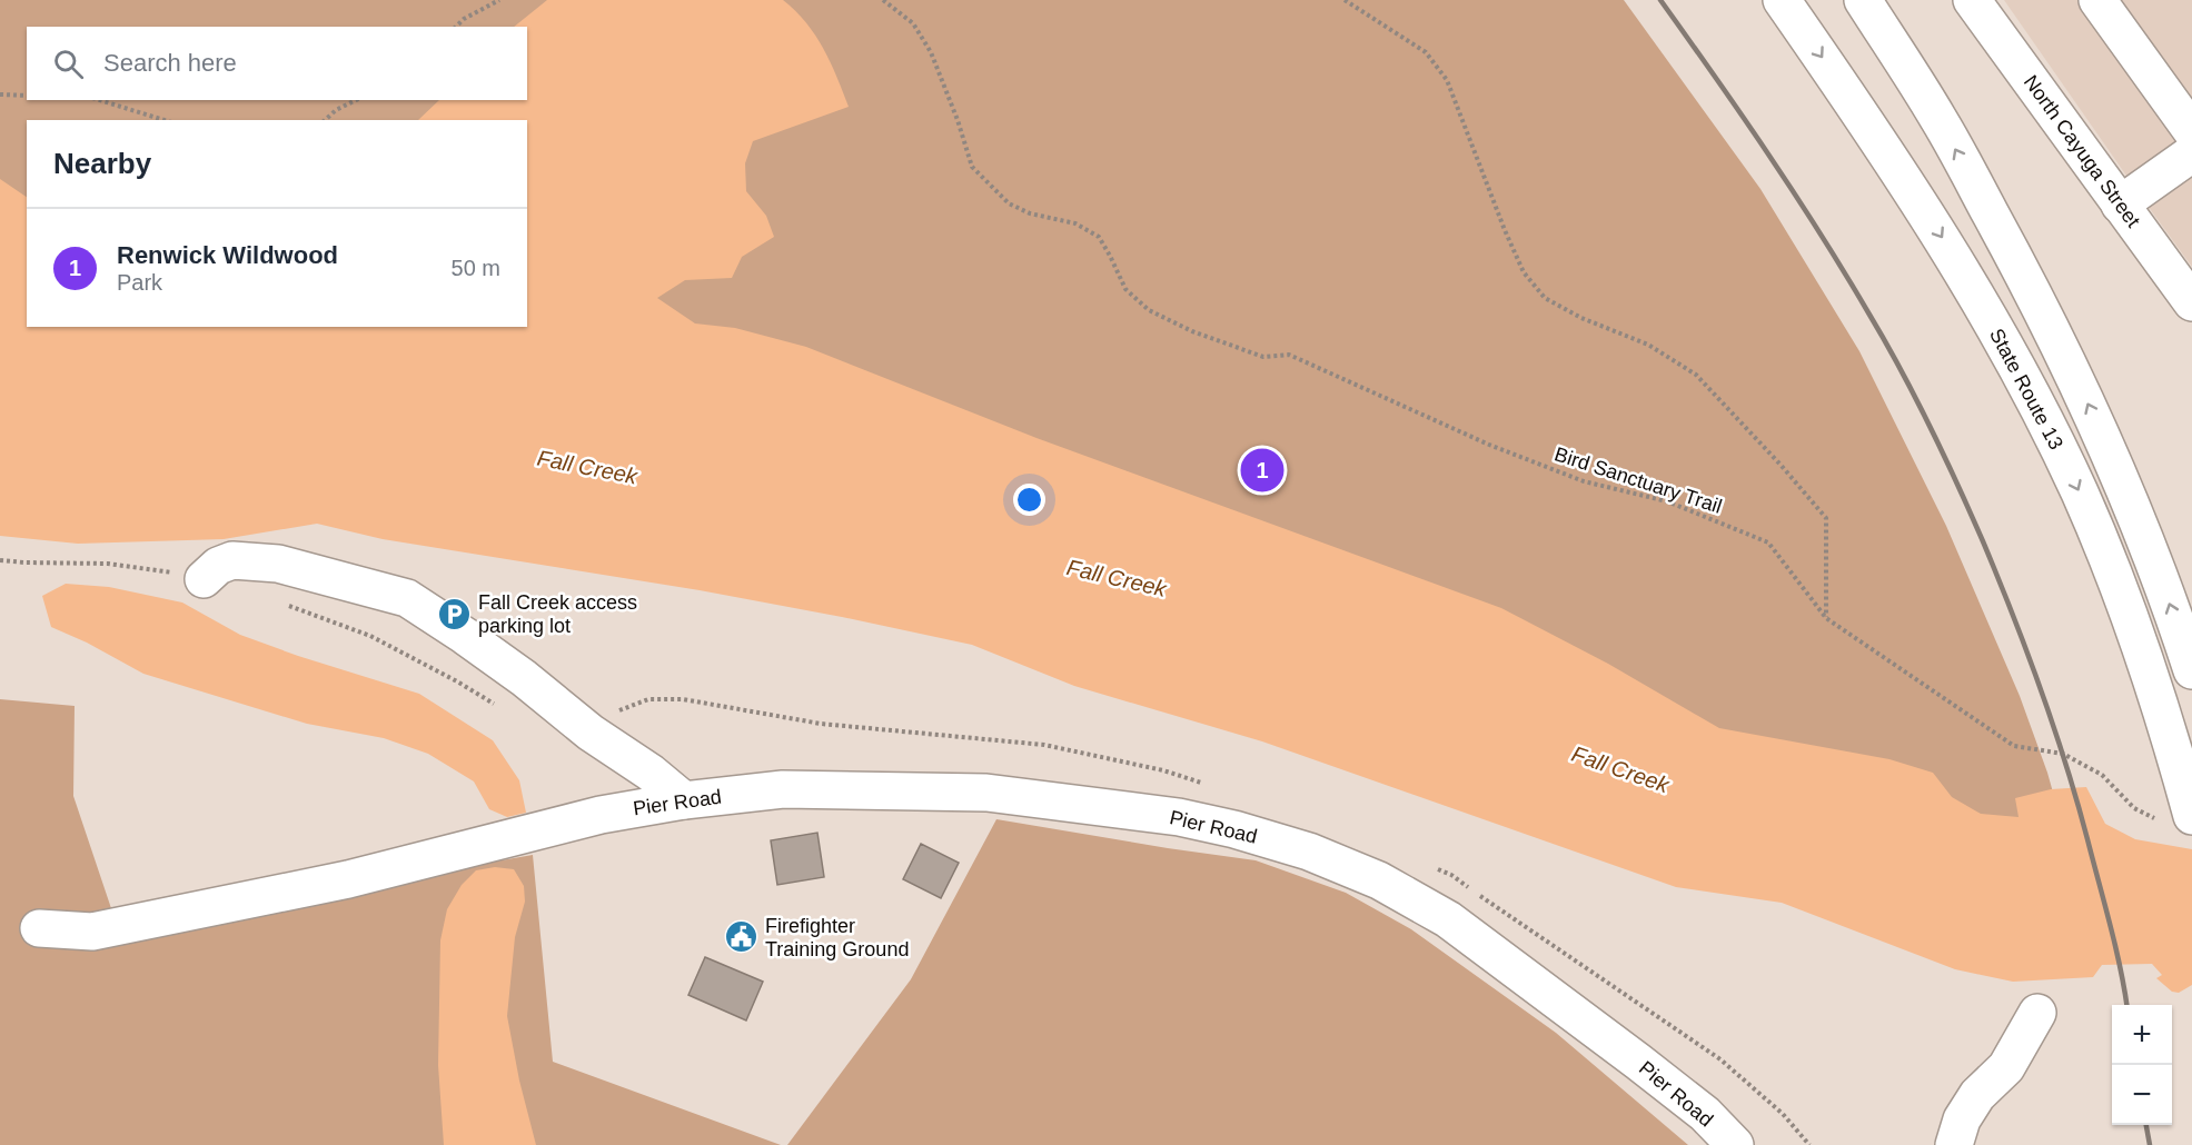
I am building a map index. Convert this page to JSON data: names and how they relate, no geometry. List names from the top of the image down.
{
  "streets": {
    "main road": ["North Cayuga Street", "State Route 13", "Pier Road"],
    "path": ["Bird Sanctuary Trail"]
  },
  "water": ["Fall Creek"],
  "places": {
    "parking": ["Fall Creek access parking lot"],
    "public building": ["Firefighter Training Ground"]
  },
  "page": {
    "search": "Search here",
    "heading": "Nearby",
    "list": [
      {
        "mark": "1",
        "name": "Renwick Wildwood",
        "note": "Park",
        "value": "50 m"
      }
    ],
    "pins": "1",
    "map_buttons": ["+", "−"]
  }
}
